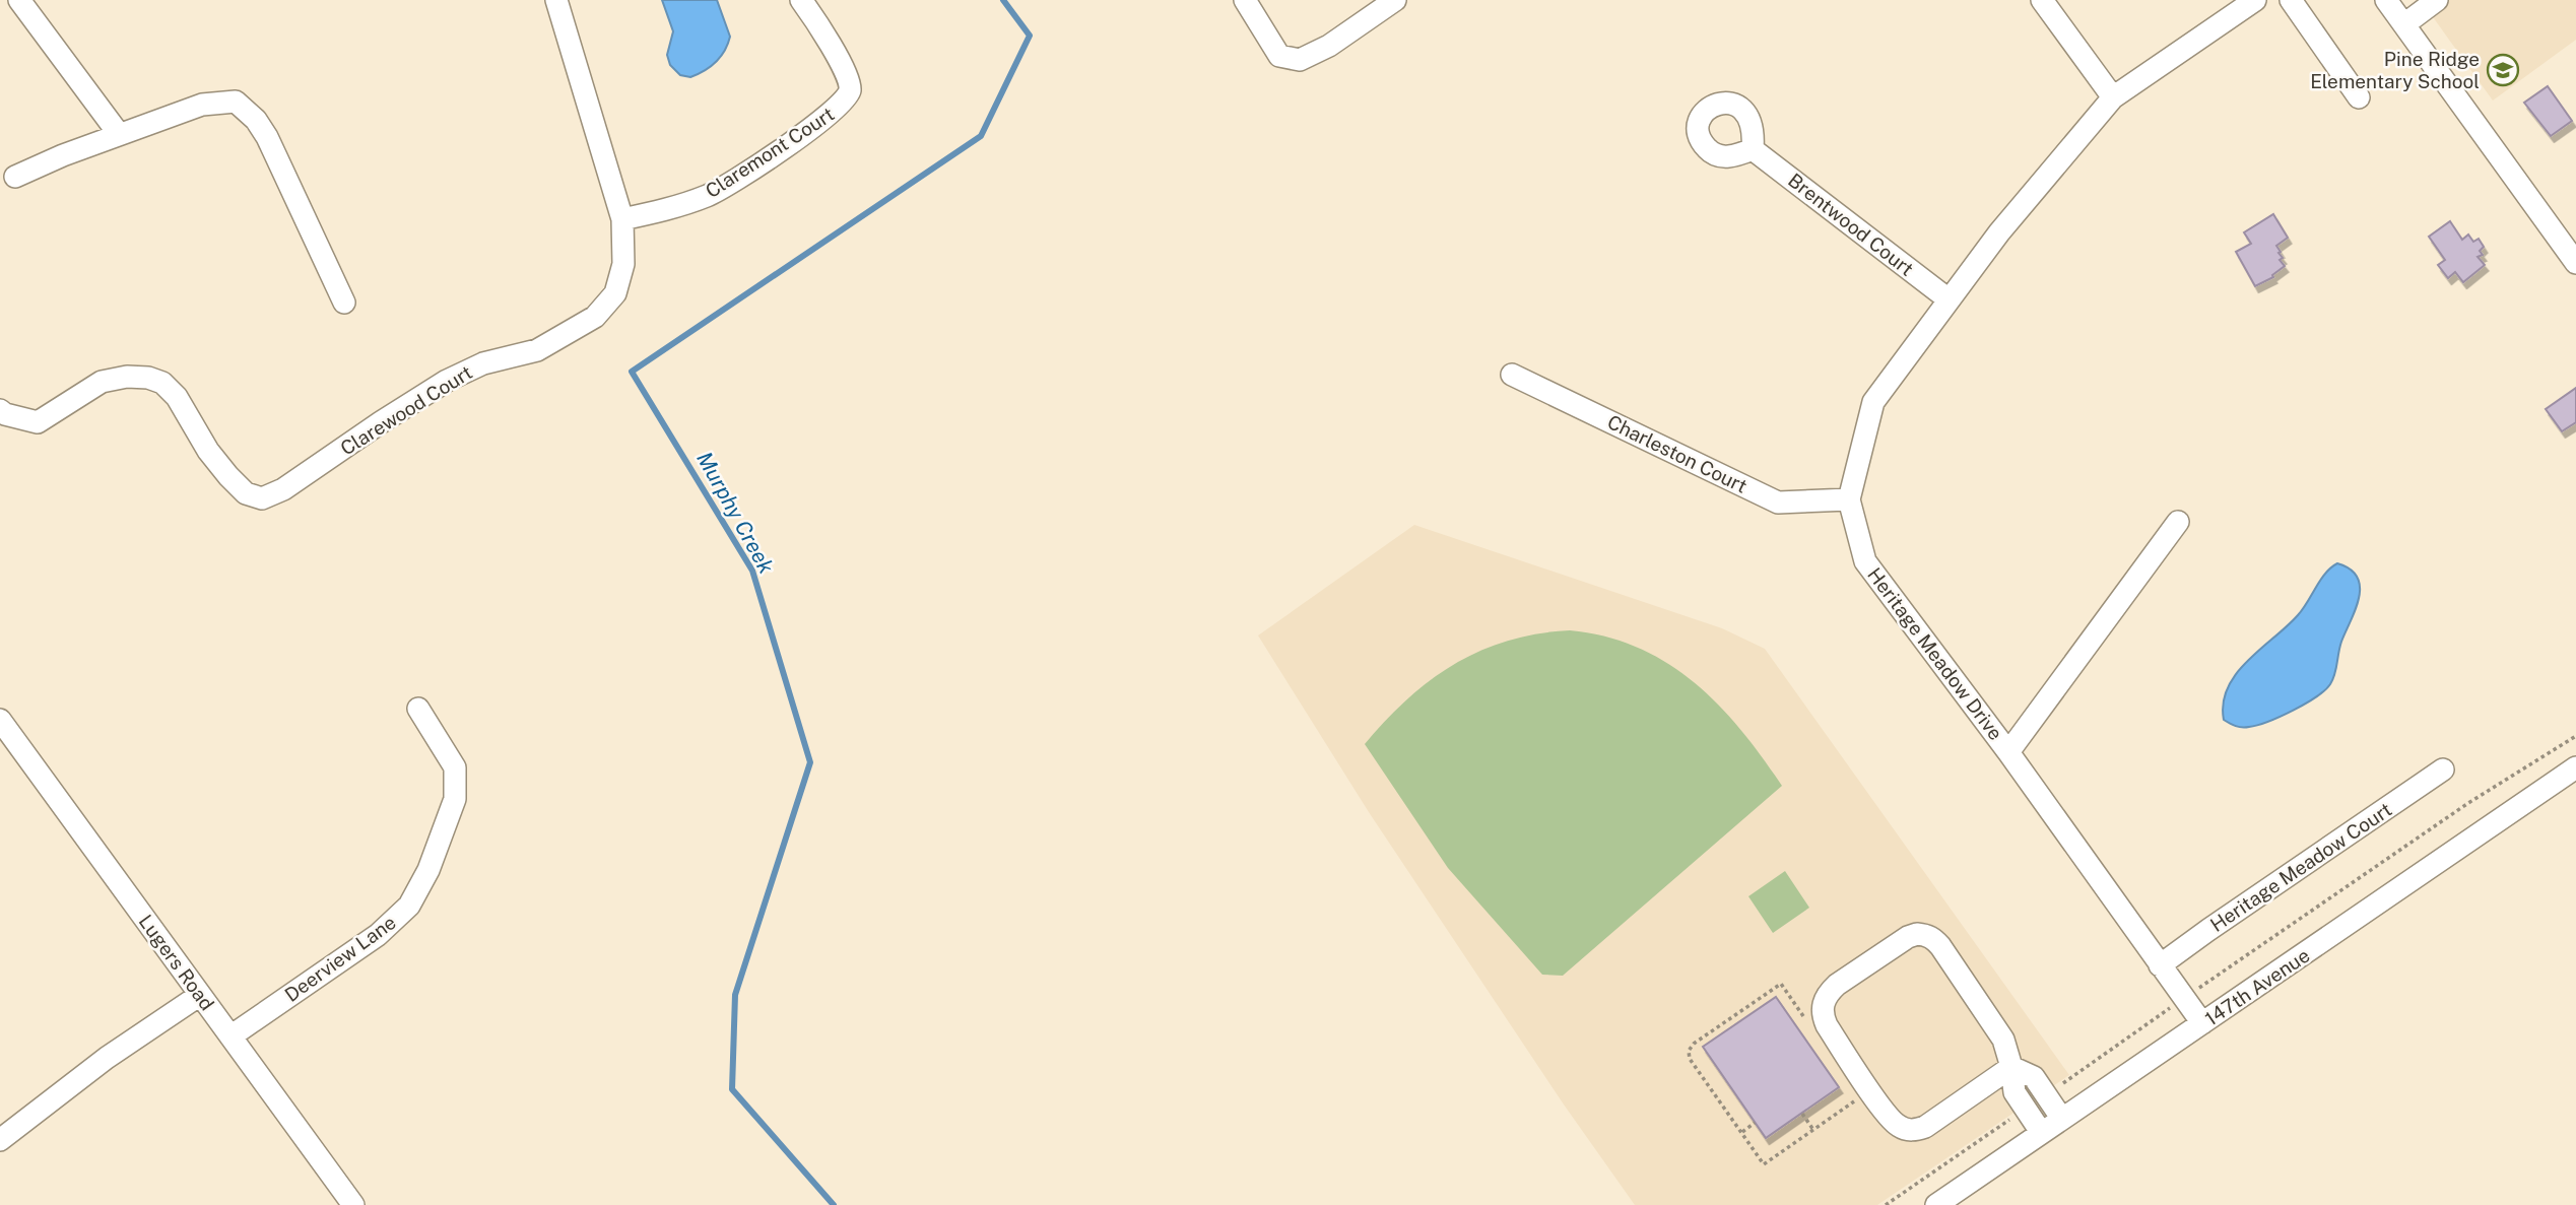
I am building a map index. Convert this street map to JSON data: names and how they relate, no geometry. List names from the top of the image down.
{
  "streets": {
    "street": [
      "Claremont Court",
      "Brentwood Court",
      "Clarewood Court",
      "Charleston Court",
      "Heritage Meadow Drive",
      "Heritage Meadow Court",
      "Deerview Lane",
      "Lugers Road",
      "147th Avenue"
    ]
  },
  "crossings": [
    ["Claremont Court", "Clarewood Court"],
    ["Brentwood Court", "Heritage Meadow Drive"],
    ["Charleston Court", "Heritage Meadow Drive"],
    ["Heritage Meadow Drive", "Heritage Meadow Court"],
    ["Heritage Meadow Drive", "147th Avenue"],
    ["Deerview Lane", "Lugers Road"]
  ],
  "water": ["Murphy Creek"],
  "places": {
    "school or university": ["Pine Ridge Elementary School"]
  }
}
